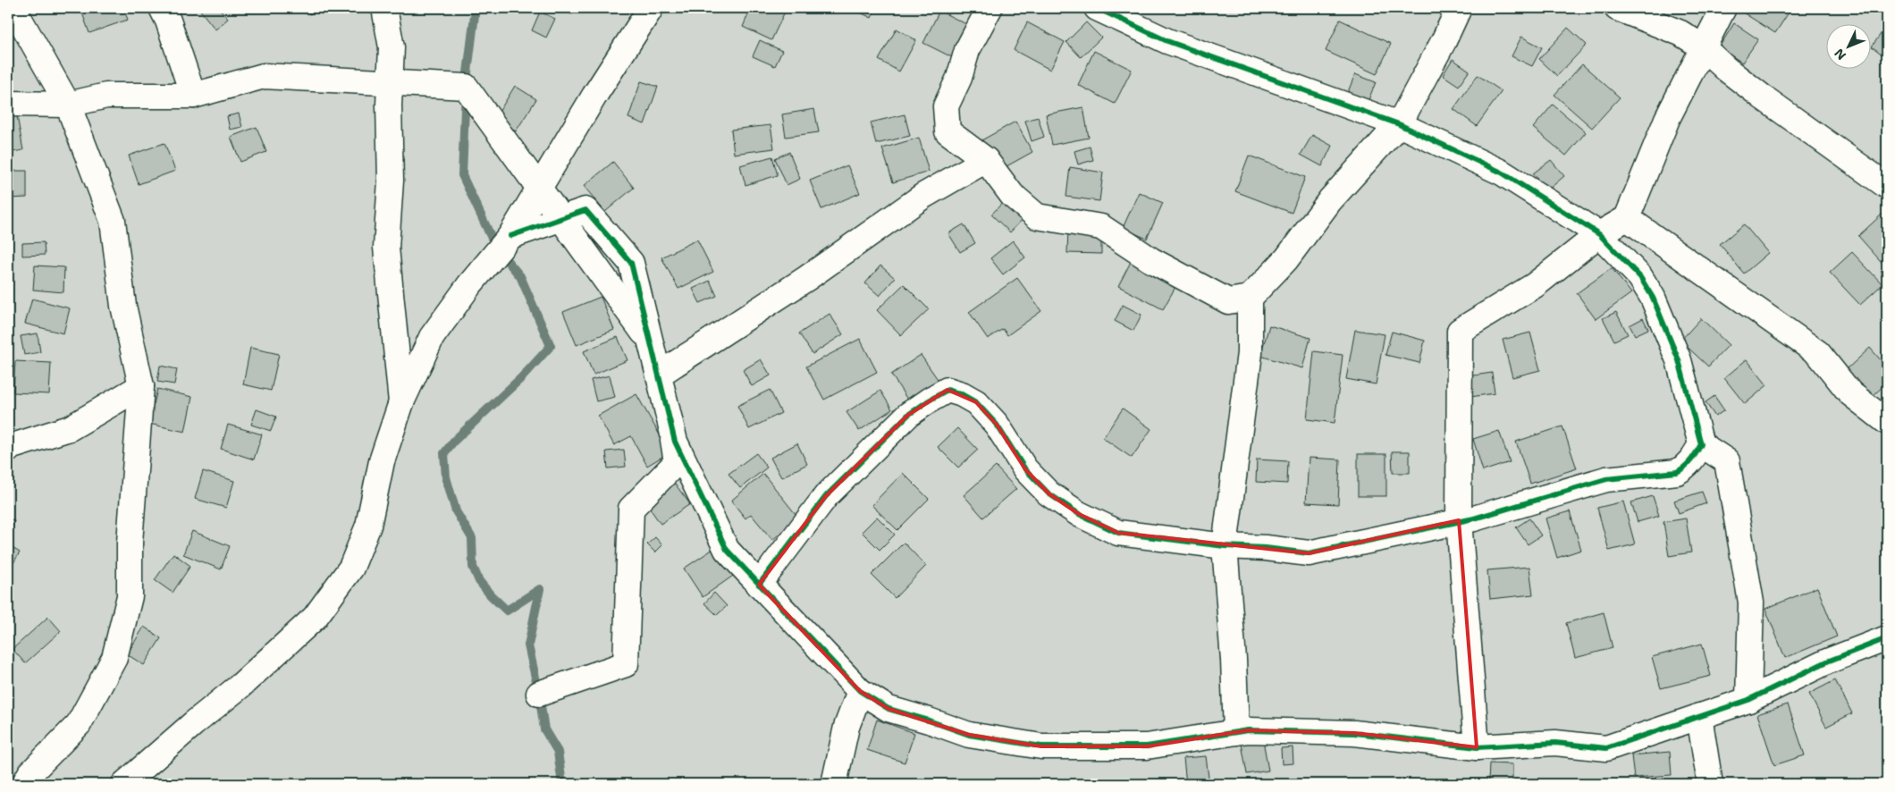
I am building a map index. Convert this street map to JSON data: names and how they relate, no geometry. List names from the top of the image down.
{
  "north": "bottom left"
}
